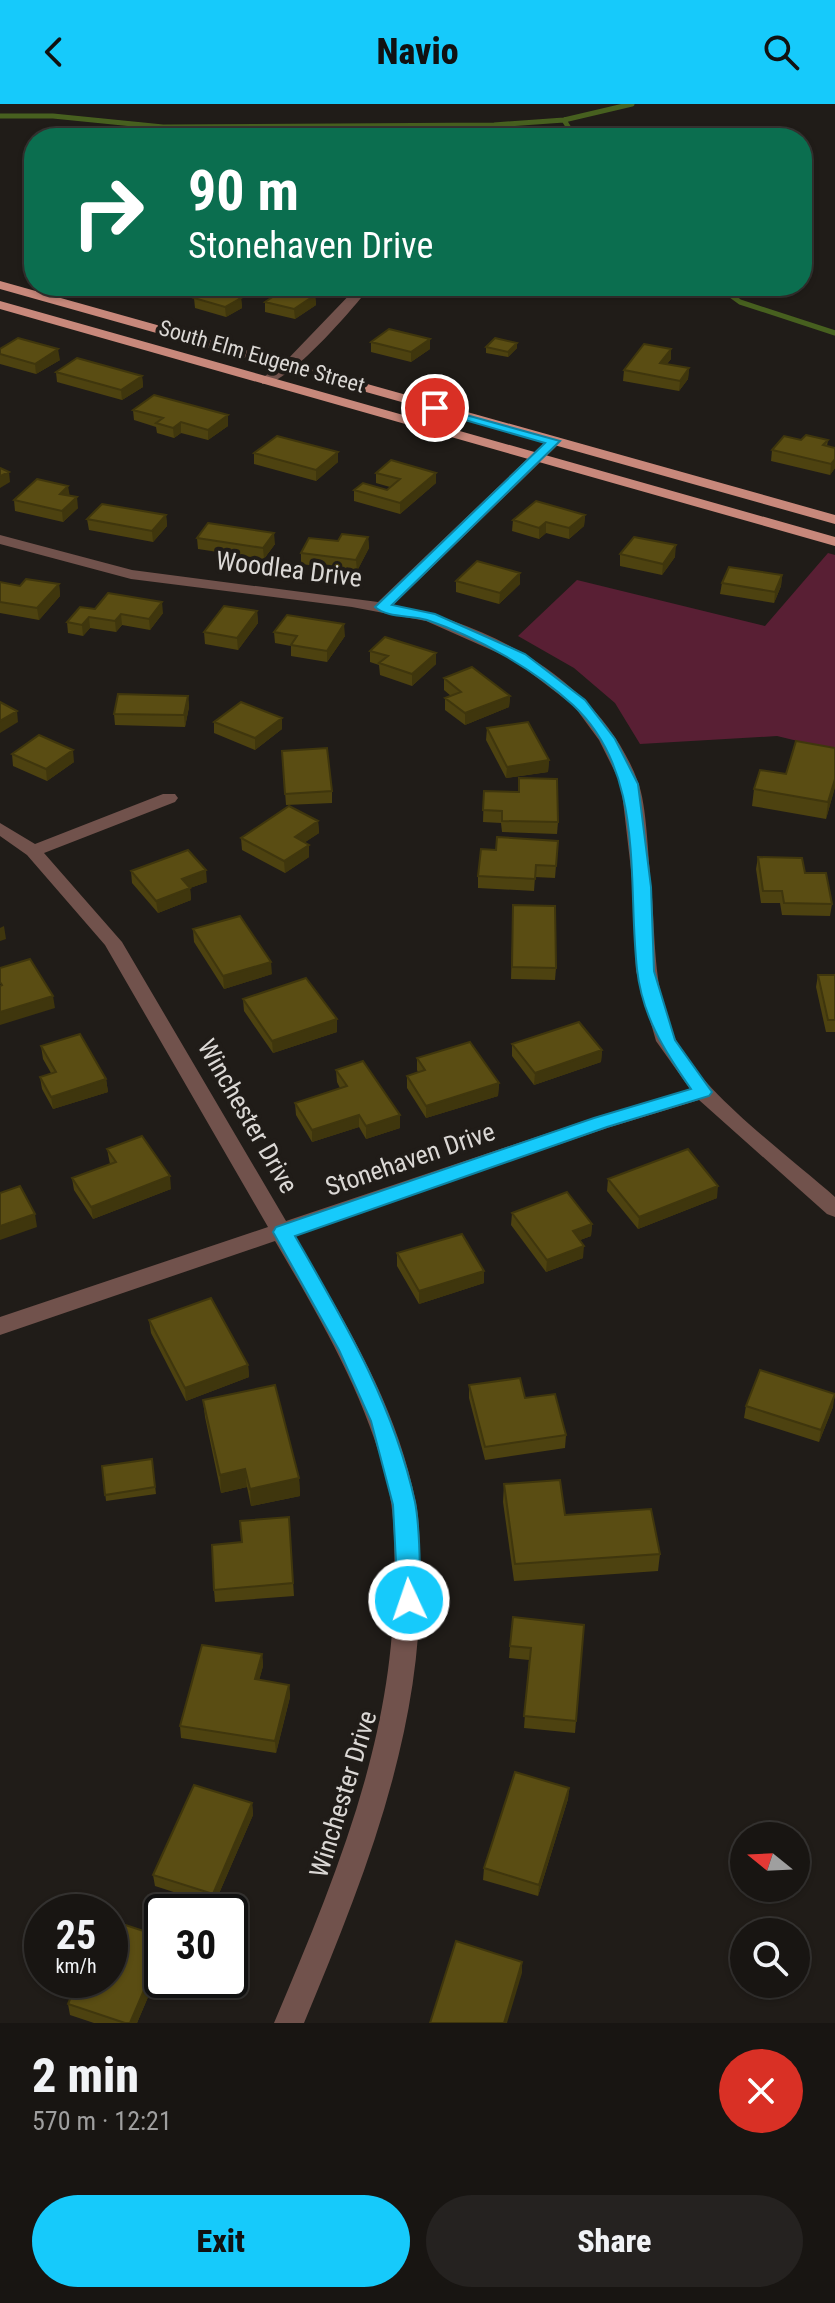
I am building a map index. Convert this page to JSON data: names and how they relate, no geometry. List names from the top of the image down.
{
  "streets": {
    "main road": ["South Elm Eugene Street"],
    "street": ["Woodlea Drive", "Winchester Drive", "Stonehaven Drive"]
  },
  "crossings": [
    ["Woodlea Drive", "Stonehaven Drive"],
    ["Winchester Drive", "Stonehaven Drive"]
  ],
  "north": "left",
  "page": {
    "header": "Navio",
    "turn": ["90 m", "Stonehaven Drive"],
    "speed": "25 km/h",
    "limit": "30",
    "heading": ["2 min", "570 m · 12:21"],
    "buttons": ["Exit", "Share"]
  }
}
